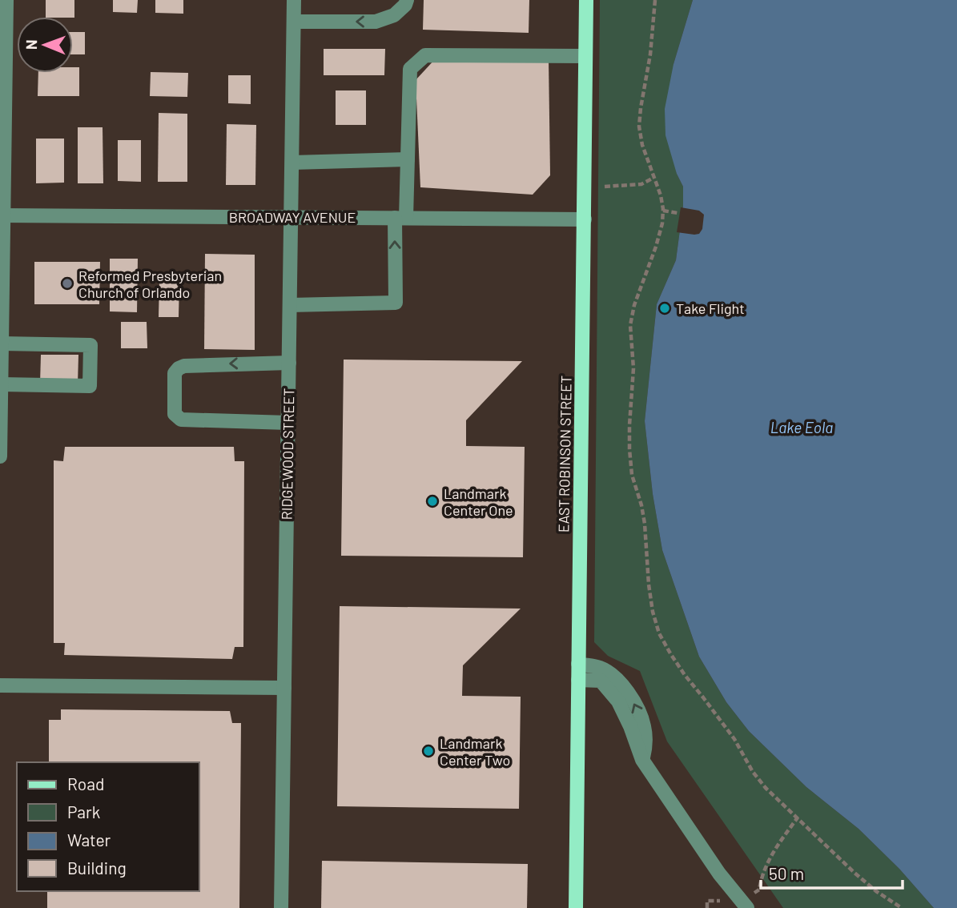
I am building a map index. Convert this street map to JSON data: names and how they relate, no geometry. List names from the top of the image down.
{
  "streets": {
    "main road": ["EAST ROBINSON STREET"],
    "street": ["BROADWAY AVENUE", "RIDGEWOOD STREET"]
  },
  "crossings": [
    ["BROADWAY AVENUE", "RIDGEWOOD STREET"],
    ["BROADWAY AVENUE", "EAST ROBINSON STREET"]
  ],
  "water": ["Lake Eola"],
  "places": [
    "Reformed Presbyterian Church of Orlando",
    "Take Flight",
    "Landmark Center One",
    "Landmark Center Two"
  ],
  "legend": [
    "Road",
    "Park",
    "Water",
    "Building"
  ],
  "scale_bar": "50 m",
  "north": "left"
}
